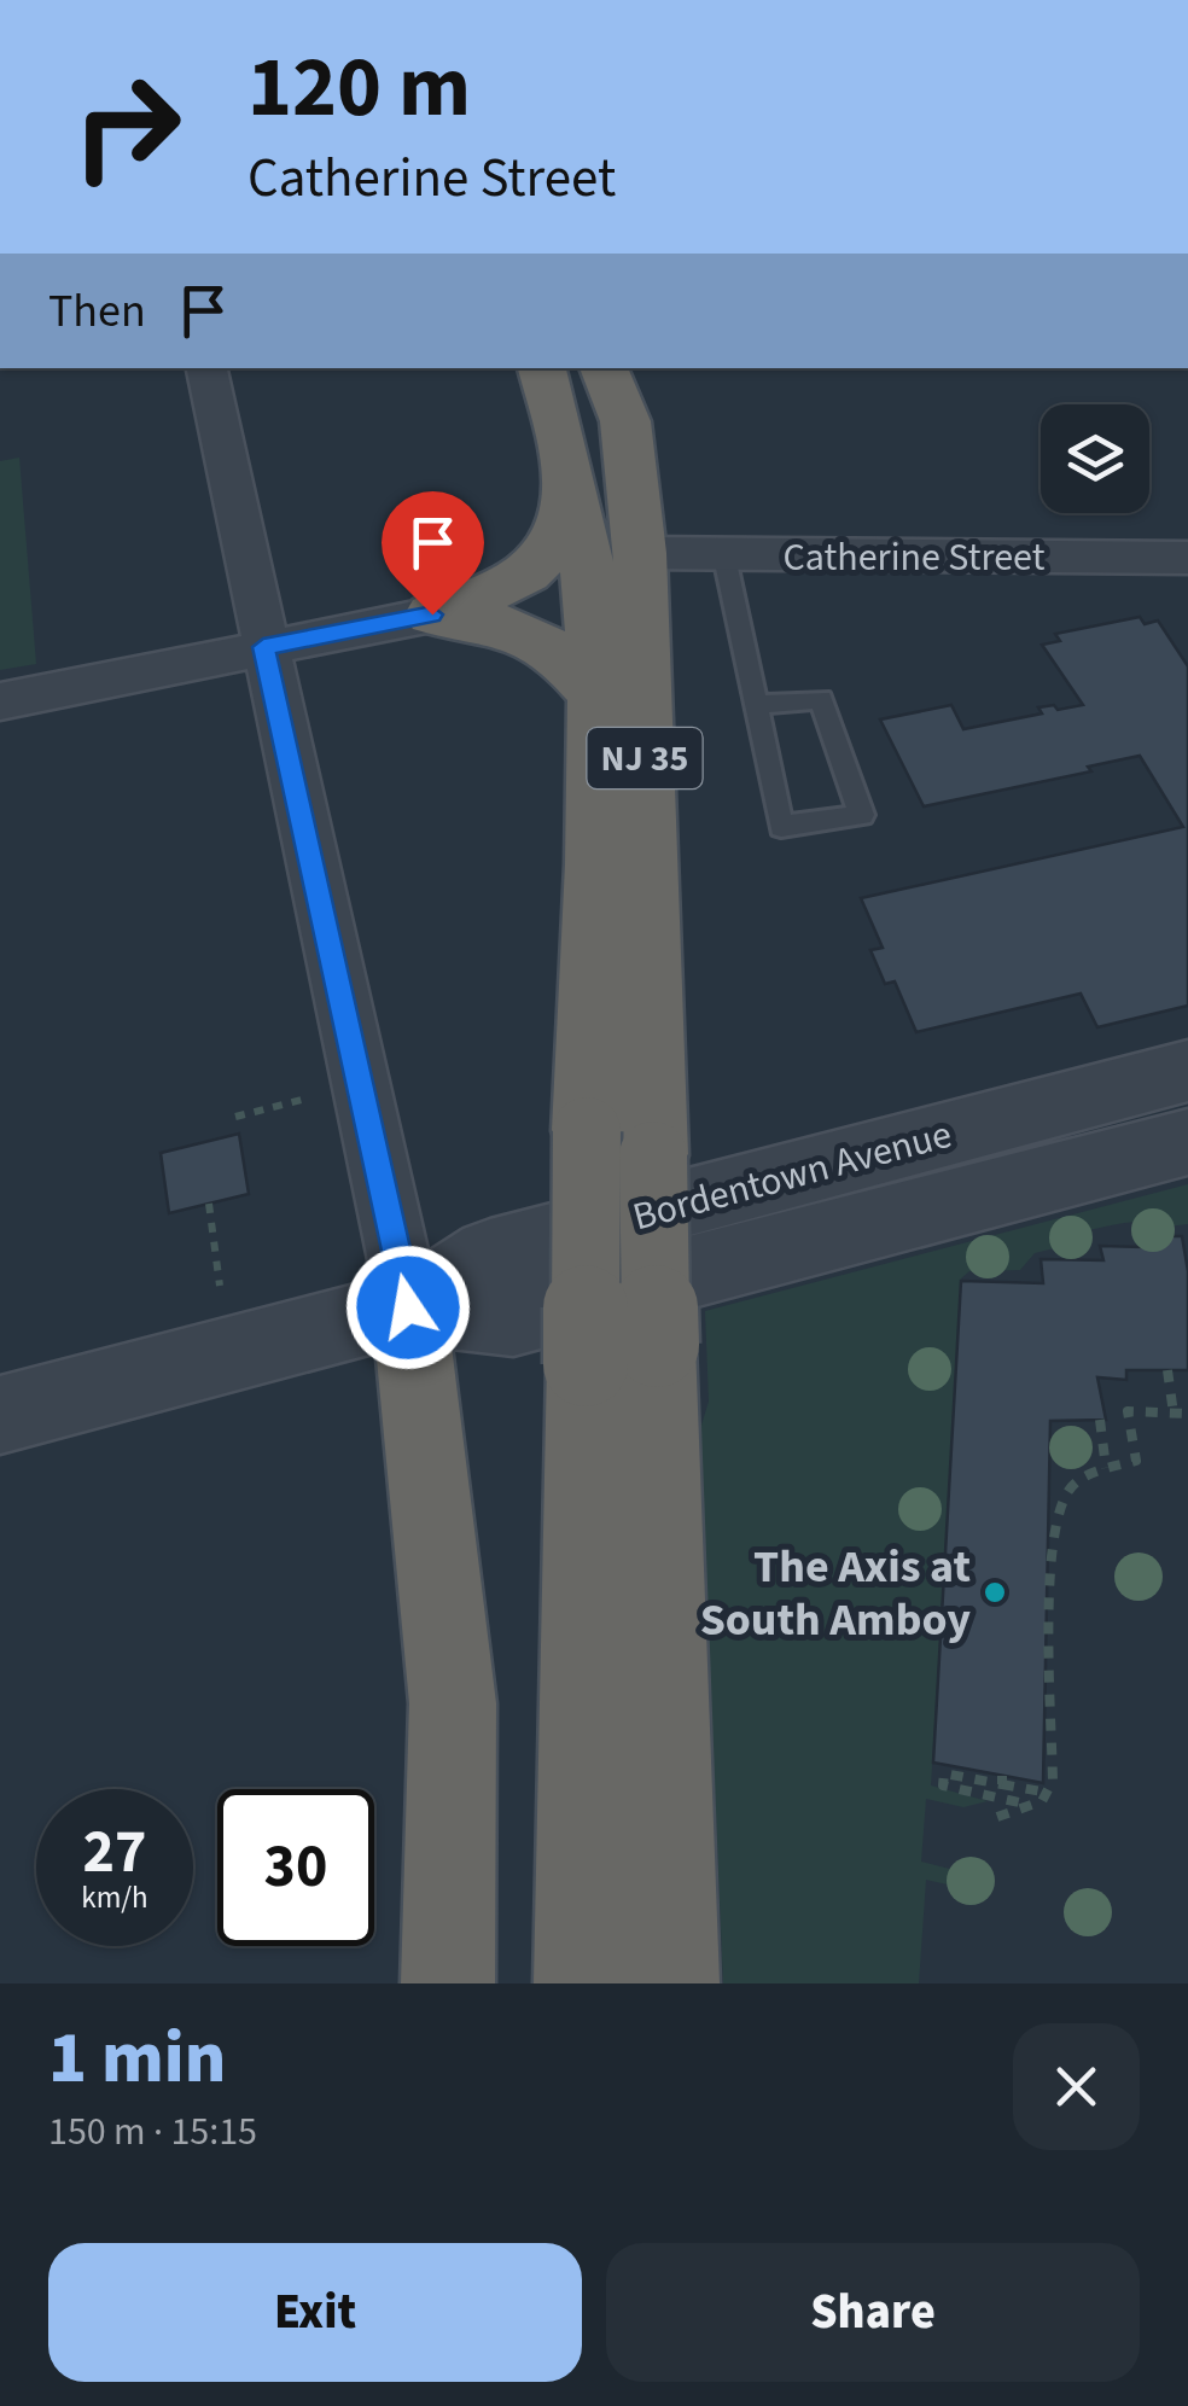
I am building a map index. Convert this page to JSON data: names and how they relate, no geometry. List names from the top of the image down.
{
  "streets": {
    "highway": ["NJ 35"],
    "street": ["Catherine Street", "Bordentown Avenue"]
  },
  "crossings": [
    ["Catherine Street", "NJ 35"]
  ],
  "places": ["The Axis at South Amboy"],
  "page": {
    "turn": ["120 m", "Catherine Street"],
    "then": "Then",
    "speed": "27 km/h",
    "limit": "30",
    "heading": ["1 min", "150 m · 15:15"],
    "buttons": ["Exit", "Share"]
  }
}
